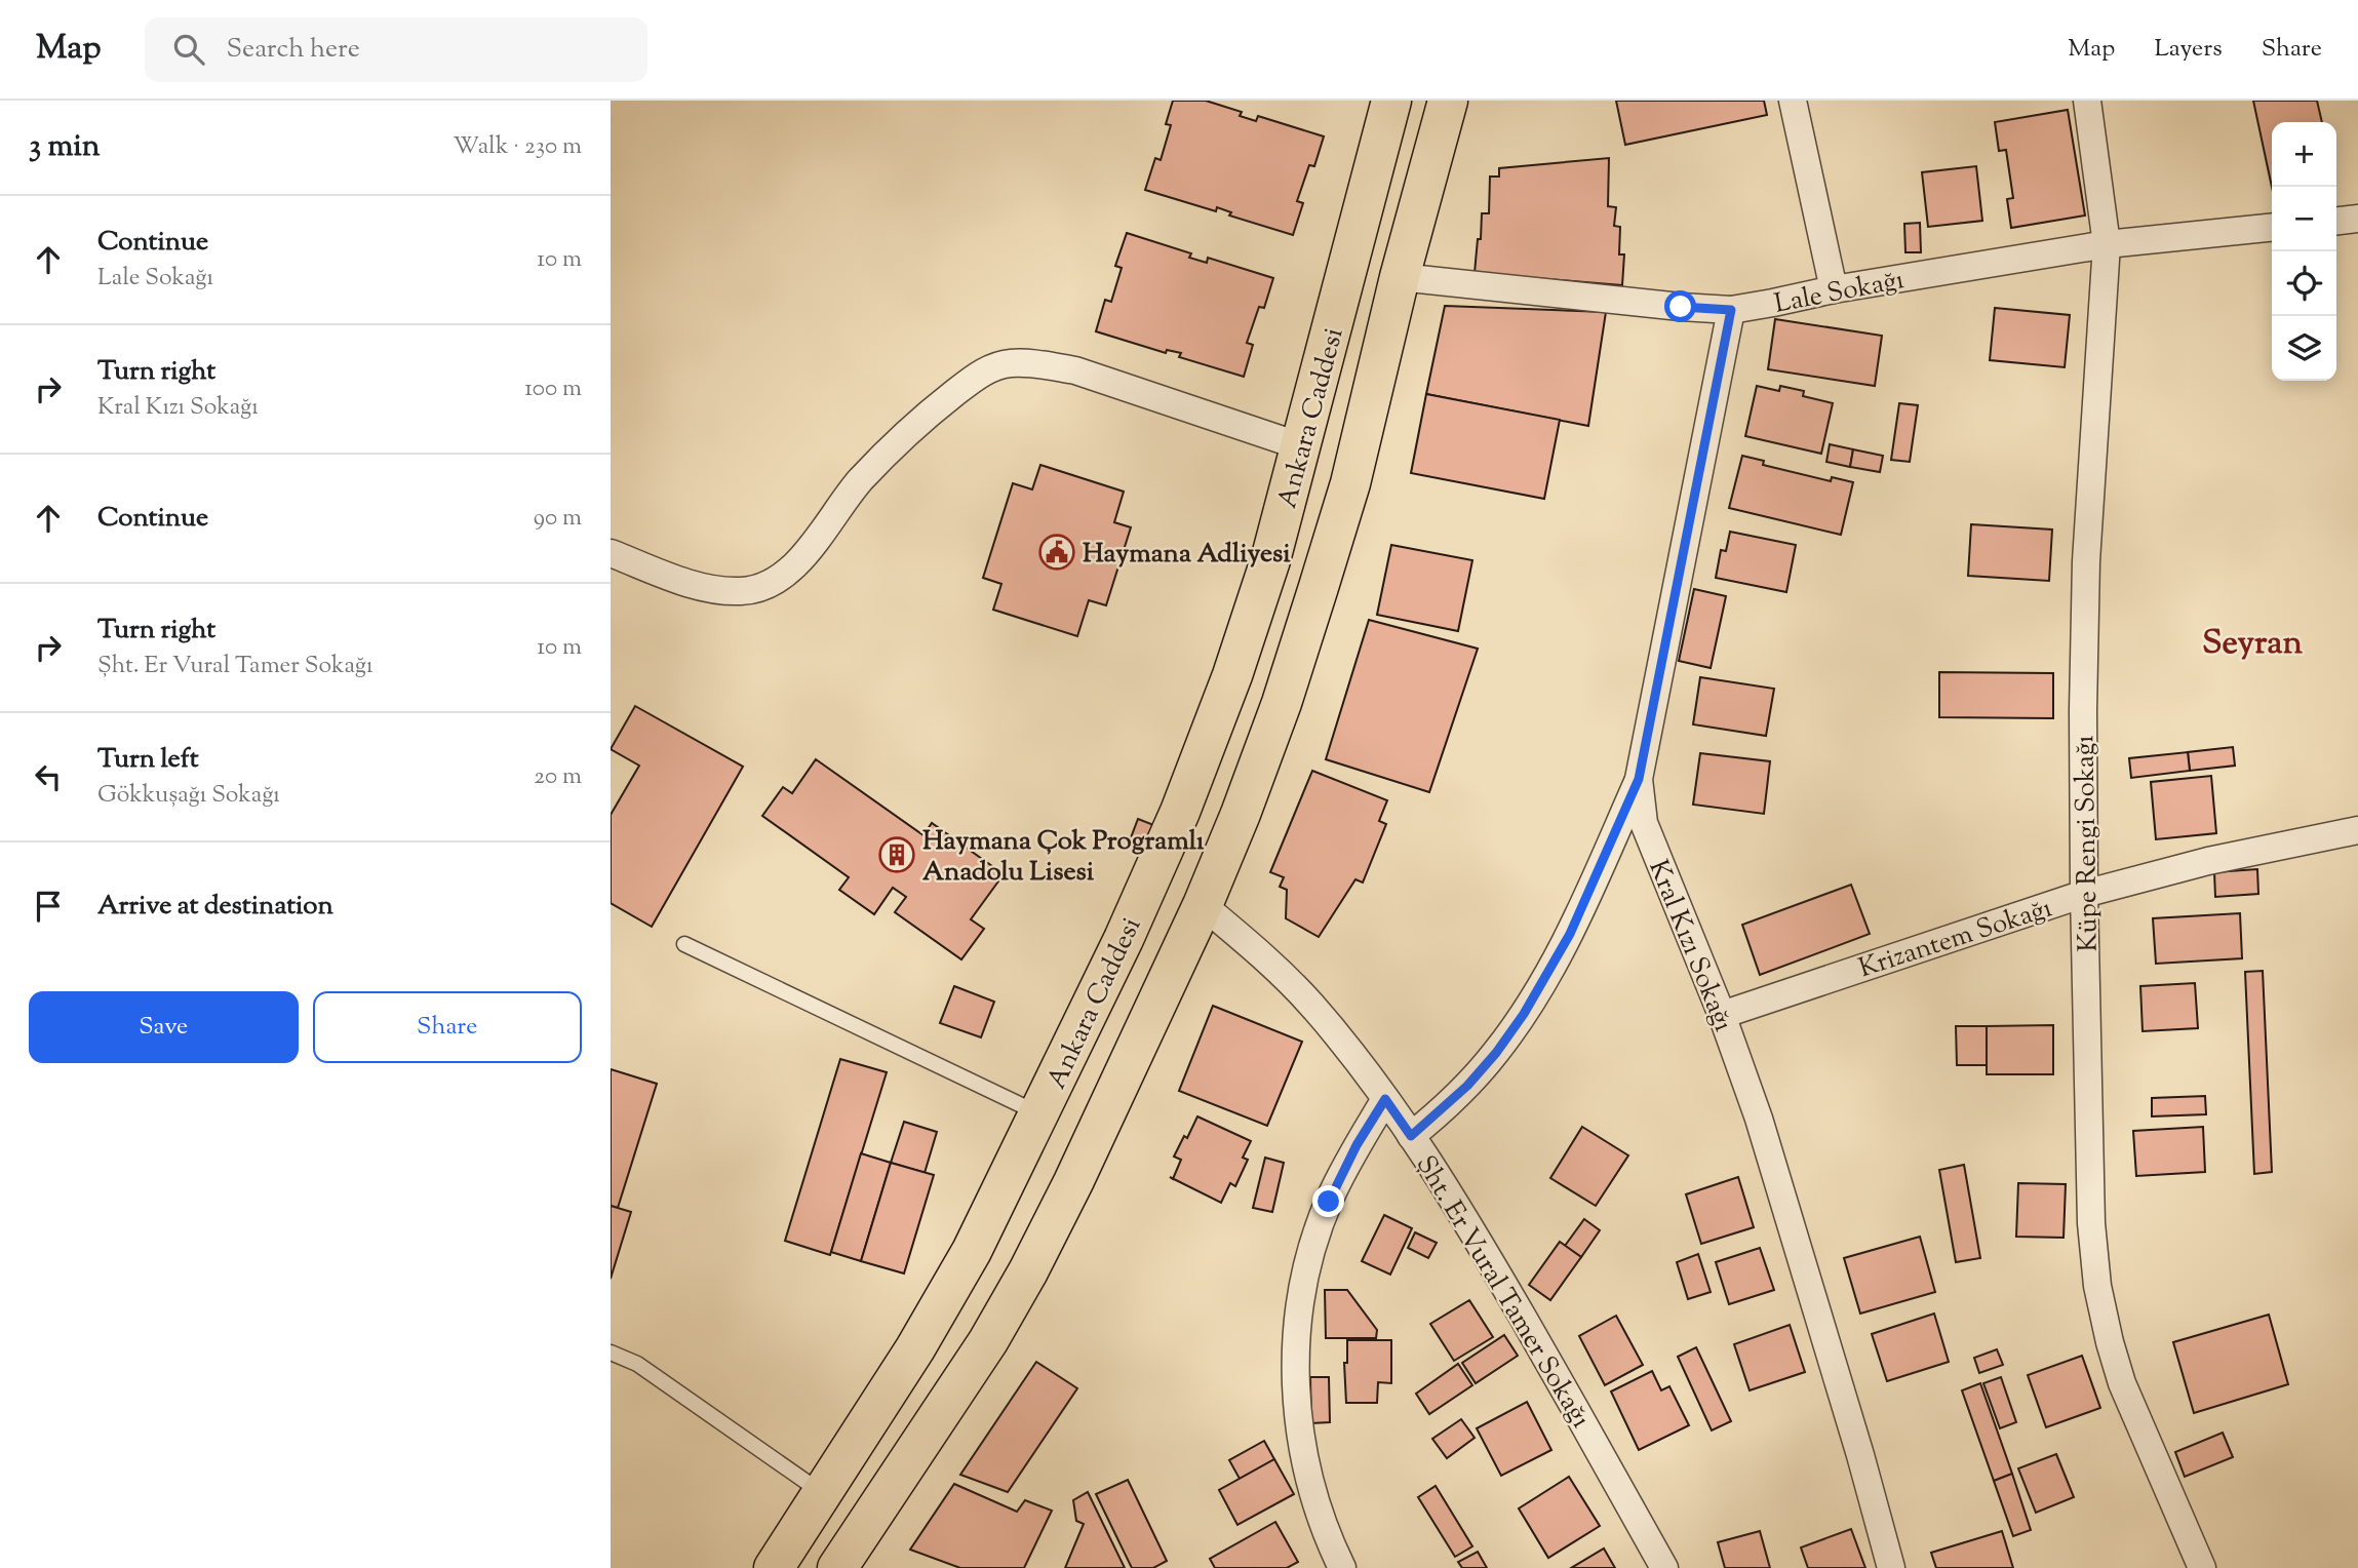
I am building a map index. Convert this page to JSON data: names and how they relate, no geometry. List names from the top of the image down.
{
  "streets": {
    "main road": ["Ankara Caddesi"],
    "street": [
      "Lale Sokağı",
      "Küpe Rengi Sokağı",
      "Krizantem Sokağı",
      "Kral Kızı Sokağı",
      "Şht. Er Vural Tamer Sokağı"
    ]
  },
  "crossings": [
    ["Lale Sokağı", "Ankara Caddesi"],
    ["Lale Sokağı", "Küpe Rengi Sokağı"],
    ["Lale Sokağı", "Kral Kızı Sokağı"],
    ["Ankara Caddesi", "Şht. Er Vural Tamer Sokağı"],
    ["Küpe Rengi Sokağı", "Krizantem Sokağı"],
    ["Krizantem Sokağı", "Kral Kızı Sokağı"]
  ],
  "districts": ["Seyran"],
  "places": {
    "public building": ["Haymana Adliyesi"],
    "building": ["Haymana Çok Programlı Anadolu Lisesi"]
  },
  "page": {
    "header": "Map",
    "search": "Search here",
    "nav": ["Map", "Layers", "Share"],
    "heading": ["3 min", "Walk · 230 m"],
    "map_buttons": ["+", "−"],
    "list": [
      ["Continue", "Lale Sokağı", "10 m"],
      ["Turn right", "Kral Kızı Sokağı", "100 m"],
      ["Continue", "90 m"],
      ["Turn right", "Şht. Er Vural Tamer Sokağı", "10 m"],
      ["Turn left", "Gökkuşağı Sokağı", "20 m"],
      "Arrive at destination"
    ],
    "buttons": ["Save", "Share"]
  }
}
